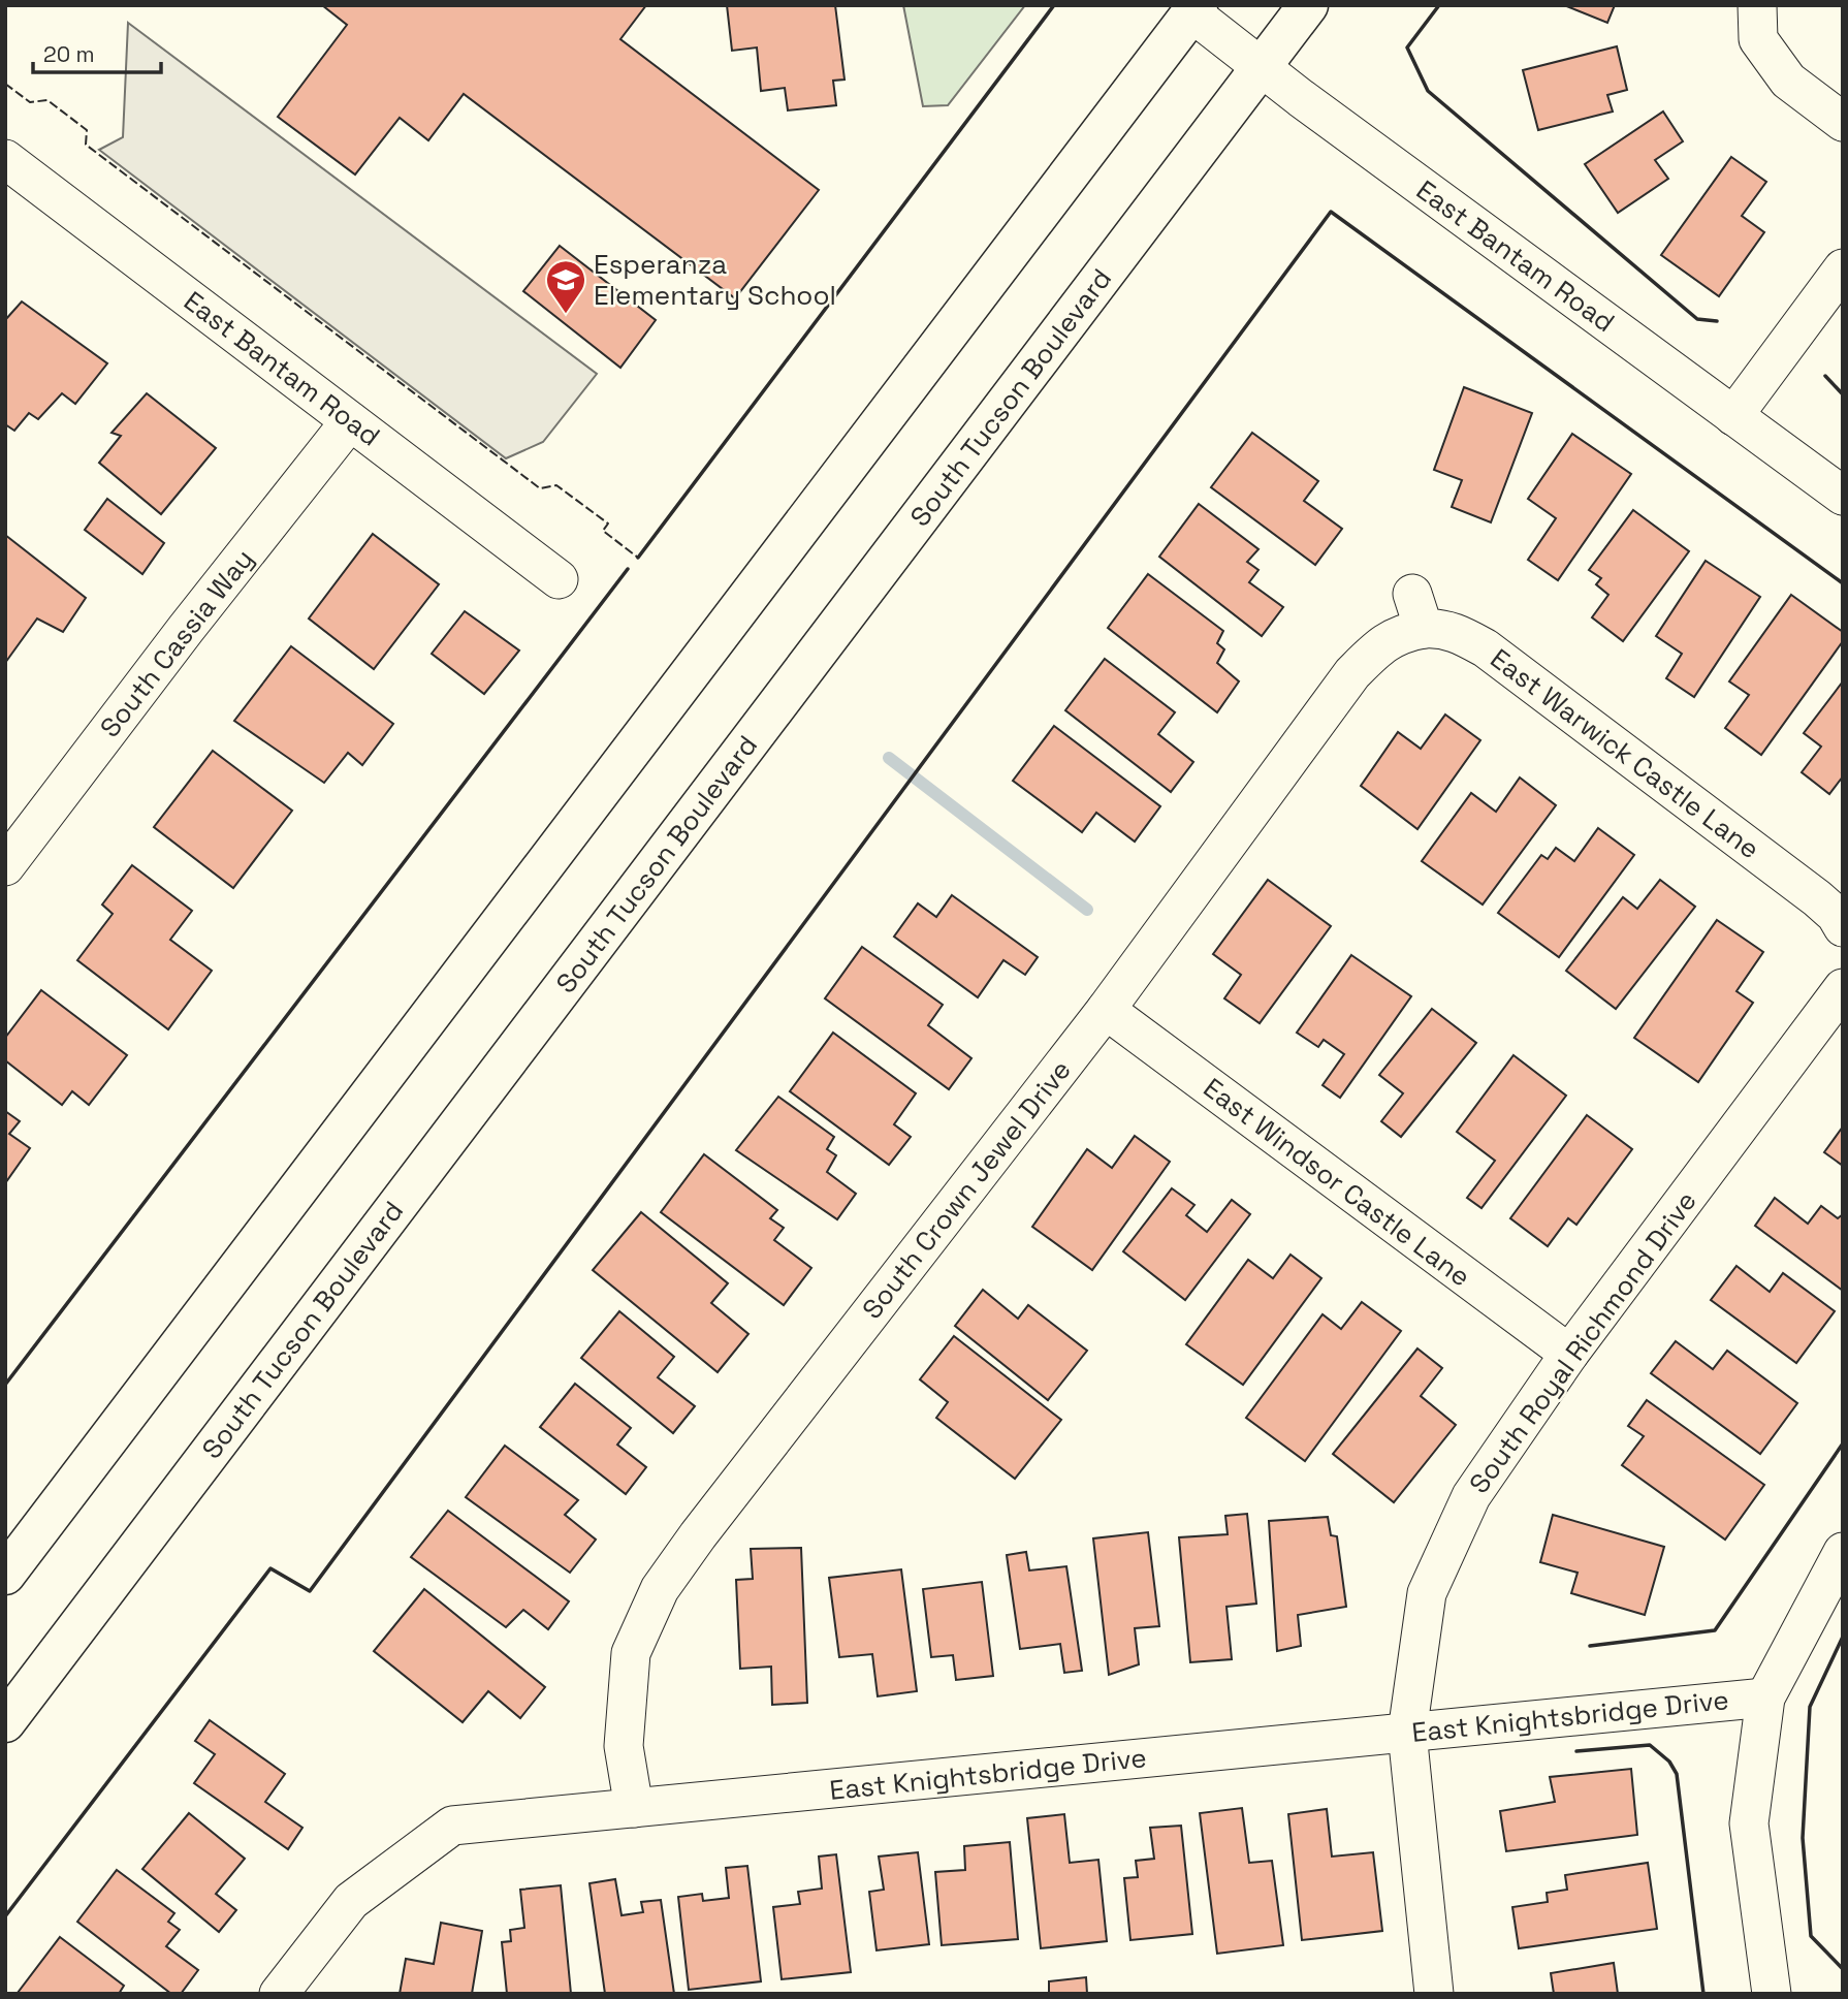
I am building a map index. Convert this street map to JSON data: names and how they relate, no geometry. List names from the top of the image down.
{
  "streets": {
    "main road": ["South Tucson Boulevard"],
    "street": [
      "East Bantam Road",
      "South Cassia Way",
      "East Warwick Castle Lane",
      "East Windsor Castle Lane",
      "South Crown Jewel Drive",
      "South Royal Richmond Drive",
      "East Knightsbridge Drive"
    ]
  },
  "crossings": [
    ["East Bantam Road", "South Tucson Boulevard"],
    ["East Bantam Road", "South Cassia Way"],
    ["East Warwick Castle Lane", "South Crown Jewel Drive"],
    ["East Windsor Castle Lane", "South Crown Jewel Drive"],
    ["East Windsor Castle Lane", "South Royal Richmond Drive"],
    ["South Crown Jewel Drive", "East Knightsbridge Drive"],
    ["South Royal Richmond Drive", "East Knightsbridge Drive"]
  ],
  "places": {
    "school or university": ["Esperanza Elementary School"]
  },
  "scale_bar": "20 m"
}
